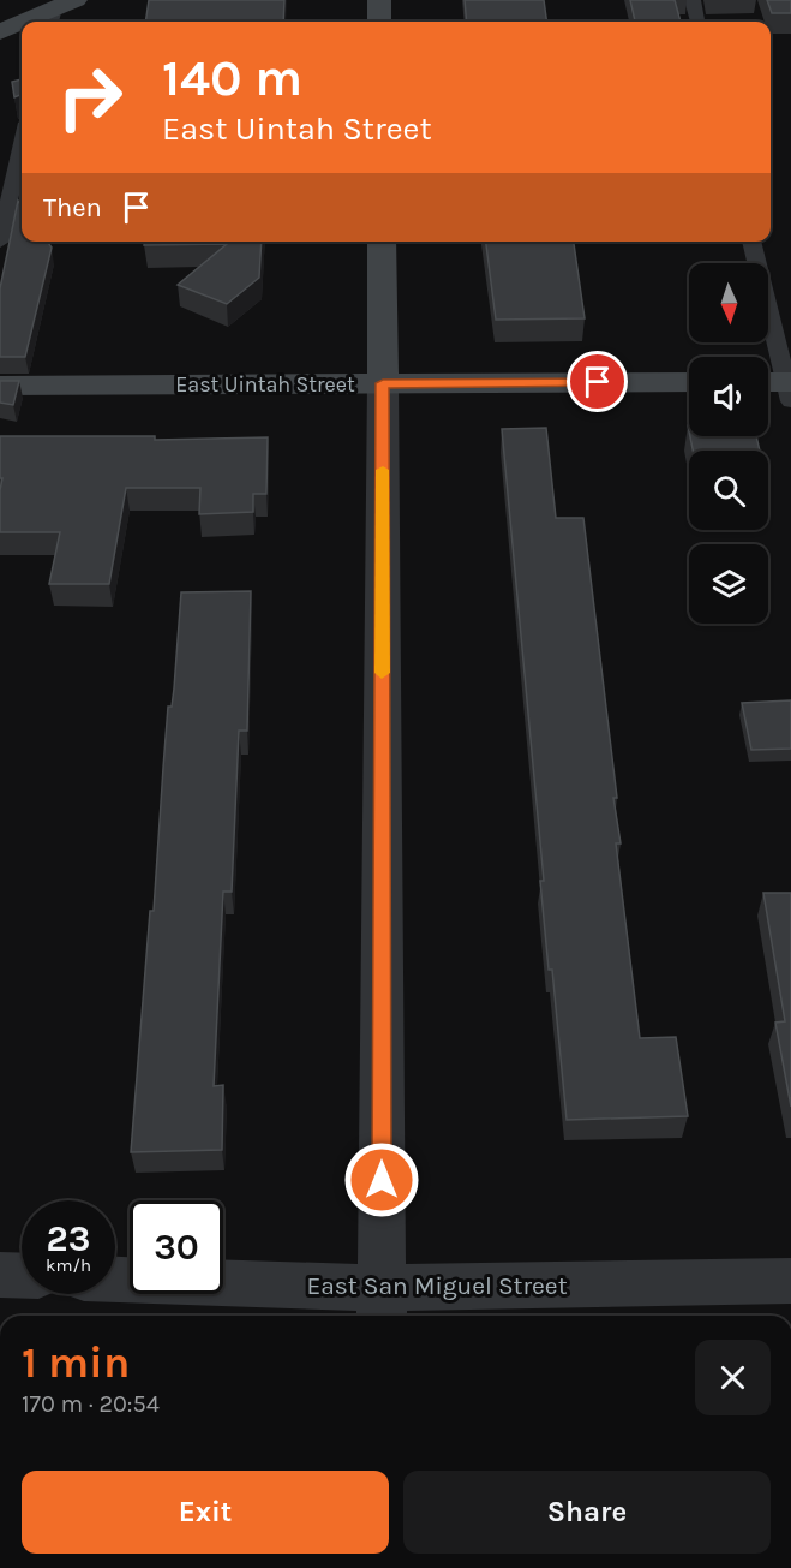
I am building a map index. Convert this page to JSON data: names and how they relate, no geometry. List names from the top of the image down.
{
  "streets": {
    "main road": ["East Uintah Street"],
    "street": ["East San Miguel Street"]
  },
  "north": "bottom",
  "page": {
    "turn": ["140 m", "East Uintah Street"],
    "then": "Then",
    "speed": "23 km/h",
    "limit": "30",
    "heading": ["1 min", "170 m · 20:54"],
    "buttons": ["Exit", "Share"]
  }
}
